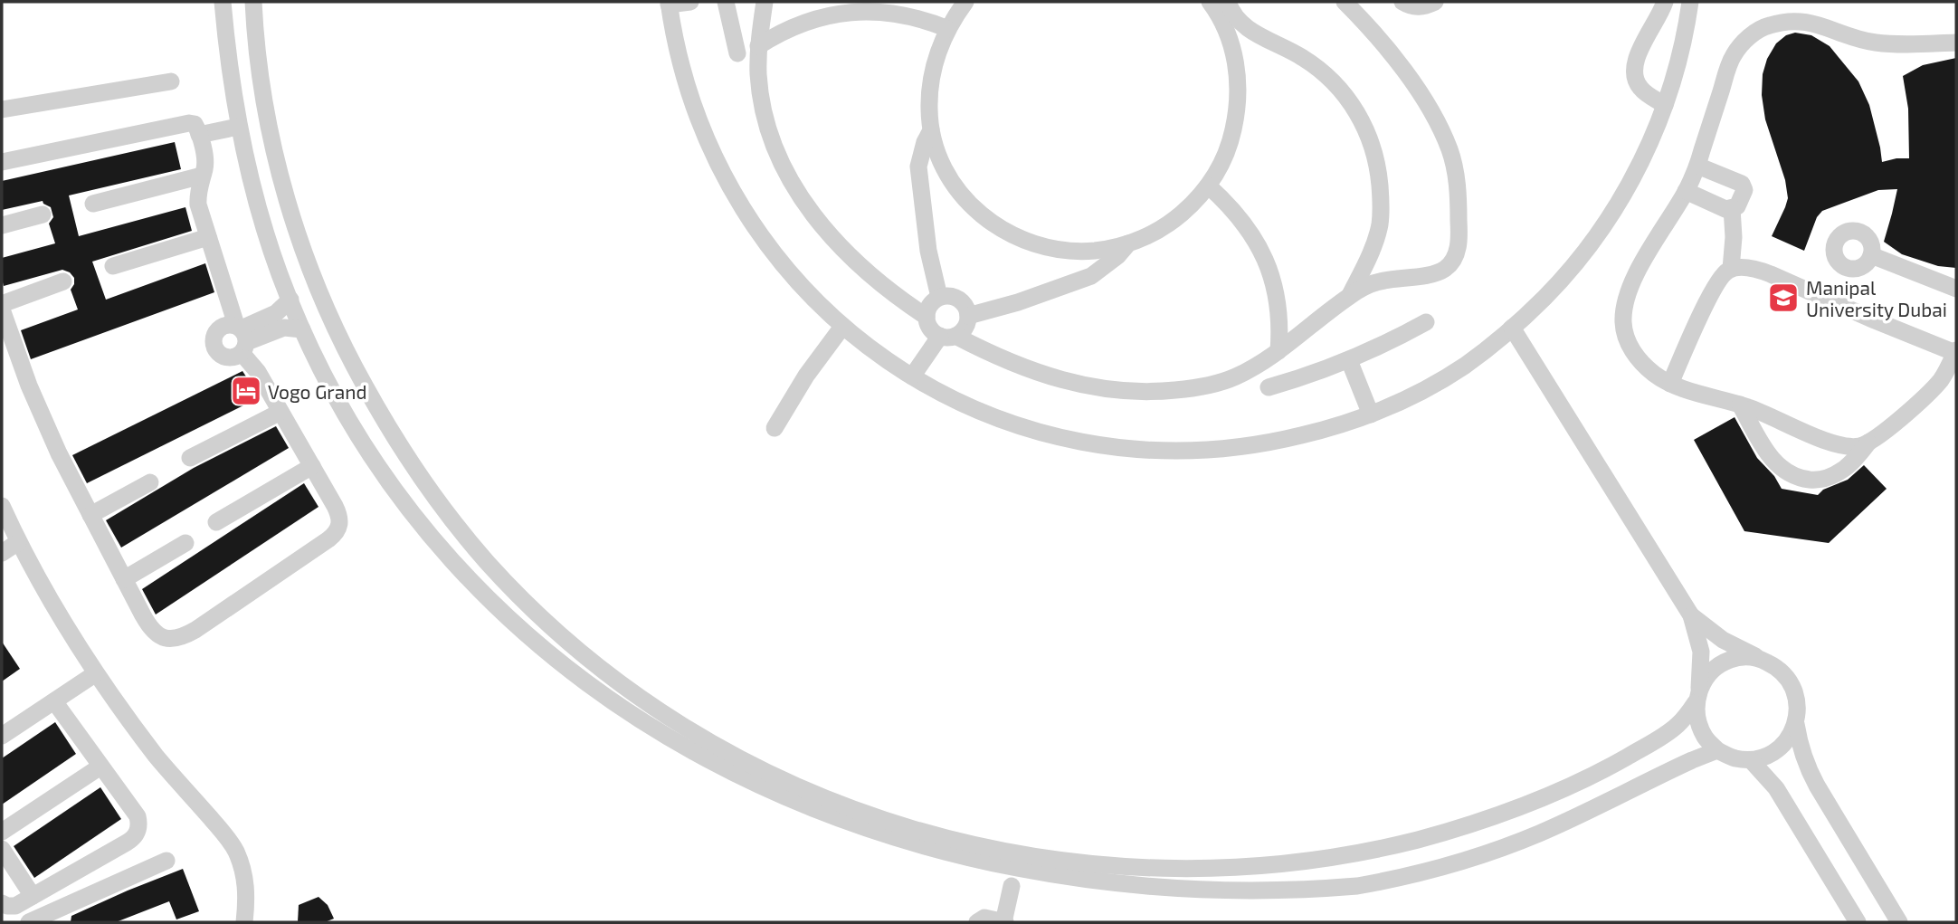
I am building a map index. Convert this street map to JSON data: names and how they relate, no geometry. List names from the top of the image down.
{
  "places": {
    "school or university": ["Manipal University Dubai"],
    "hotel": ["Vogo Grand"]
  }
}
